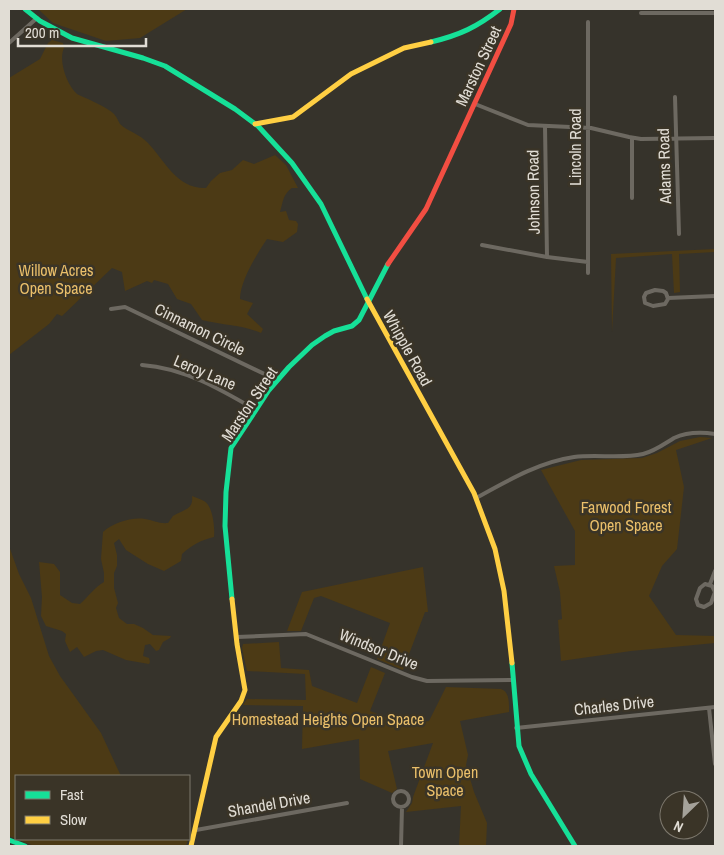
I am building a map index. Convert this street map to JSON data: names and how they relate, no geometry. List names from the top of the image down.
{
  "streets": {
    "street": [
      "Marston Street",
      "Lincoln Road",
      "Adams Road",
      "Johnson Road",
      "Cinnamon Circle",
      "Whipple Road",
      "Leroy Lane",
      "Windsor Drive",
      "Charles Drive",
      "Shandel Drive"
    ]
  },
  "crossings": [
    ["Marston Street", "Cinnamon Circle"],
    ["Marston Street", "Whipple Road"],
    ["Marston Street", "Leroy Lane"],
    ["Marston Street", "Windsor Drive"],
    ["Marston Street", "Shandel Drive"],
    ["Whipple Road", "Windsor Drive"],
    ["Whipple Road", "Charles Drive"]
  ],
  "parks": [
    "Willow Acres Open Space",
    "Farwood Forest Open Space",
    "Homestead Heights Open Space",
    "Town Open Space"
  ],
  "legend": ["Fast", "Slow"],
  "scale_bar": "200 m",
  "north": "bottom left"
}
